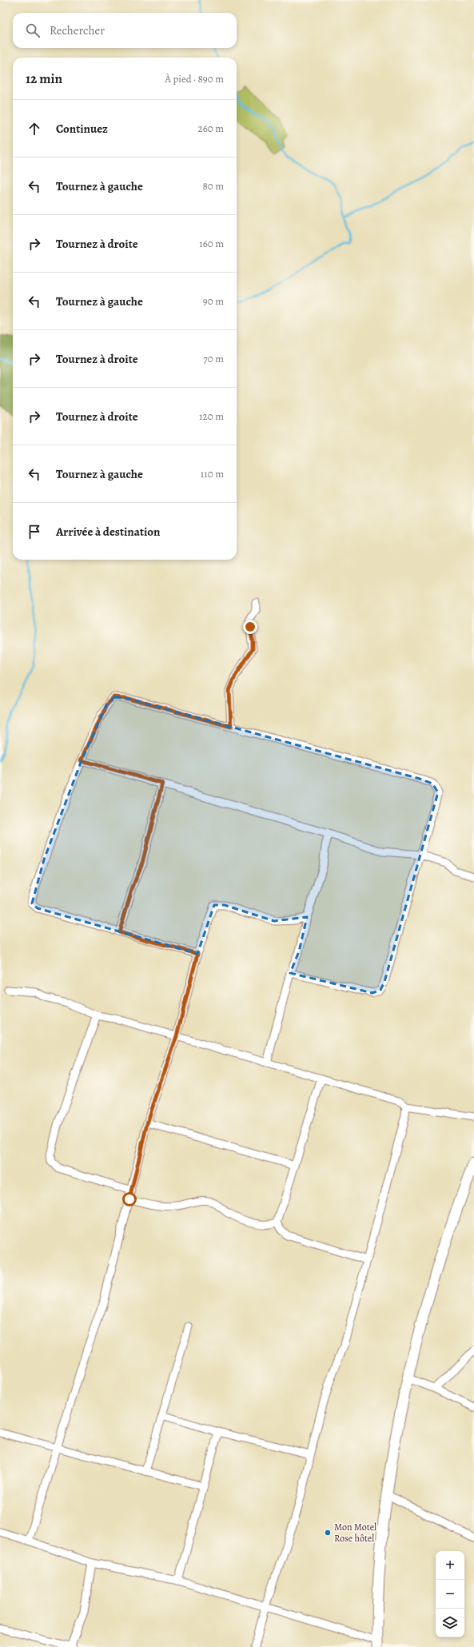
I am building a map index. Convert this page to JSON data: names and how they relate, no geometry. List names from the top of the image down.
{
  "places": ["Mon Motel Rose hôtel"],
  "page": {
    "search": "Rechercher",
    "heading": ["12 min", "À pied · 890 m"],
    "list": [
      ["Continuez", "260 m"],
      ["Tournez à gauche", "80 m"],
      ["Tournez à droite", "160 m"],
      ["Tournez à gauche", "90 m"],
      ["Tournez à droite", "70 m"],
      ["Tournez à droite", "120 m"],
      ["Tournez à gauche", "110 m"],
      "Arrivée à destination"
    ],
    "map_buttons": ["+", "−"]
  }
}
